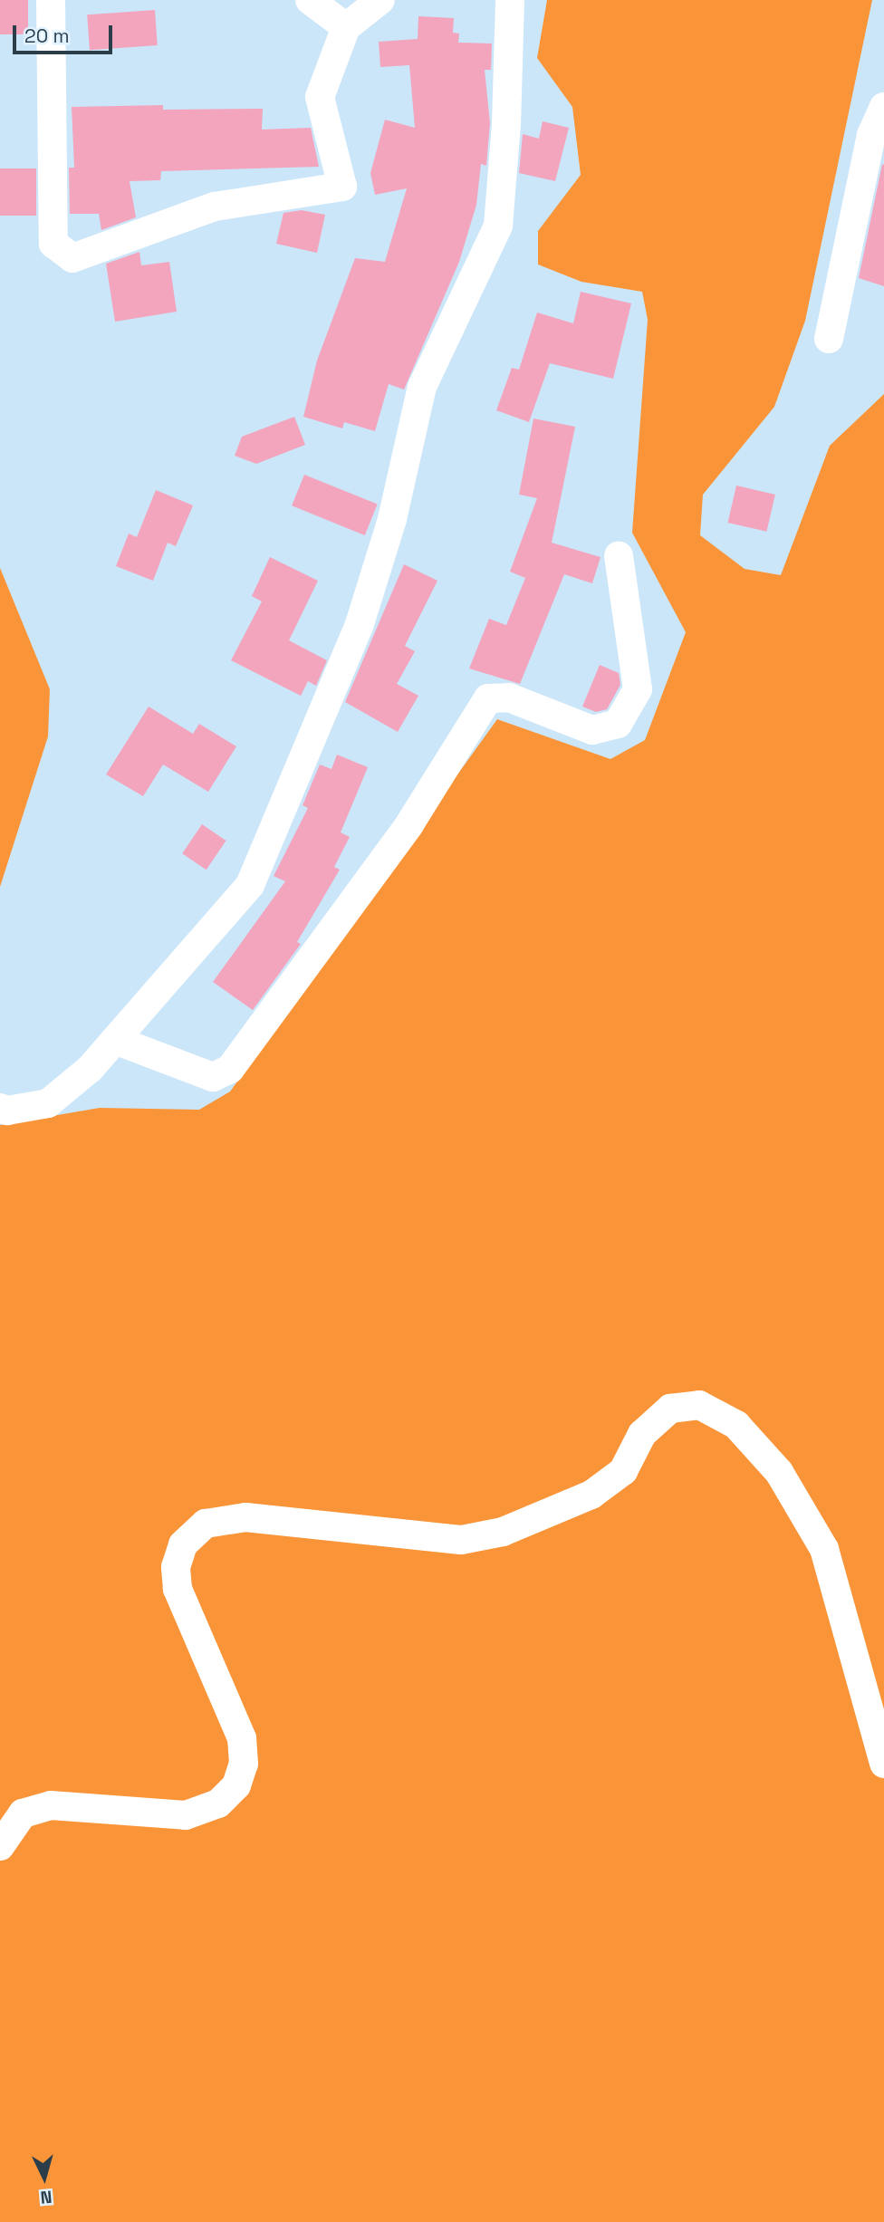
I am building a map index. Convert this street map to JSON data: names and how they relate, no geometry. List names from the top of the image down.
{
  "scale_bar": "20 m",
  "north": "bottom"
}
